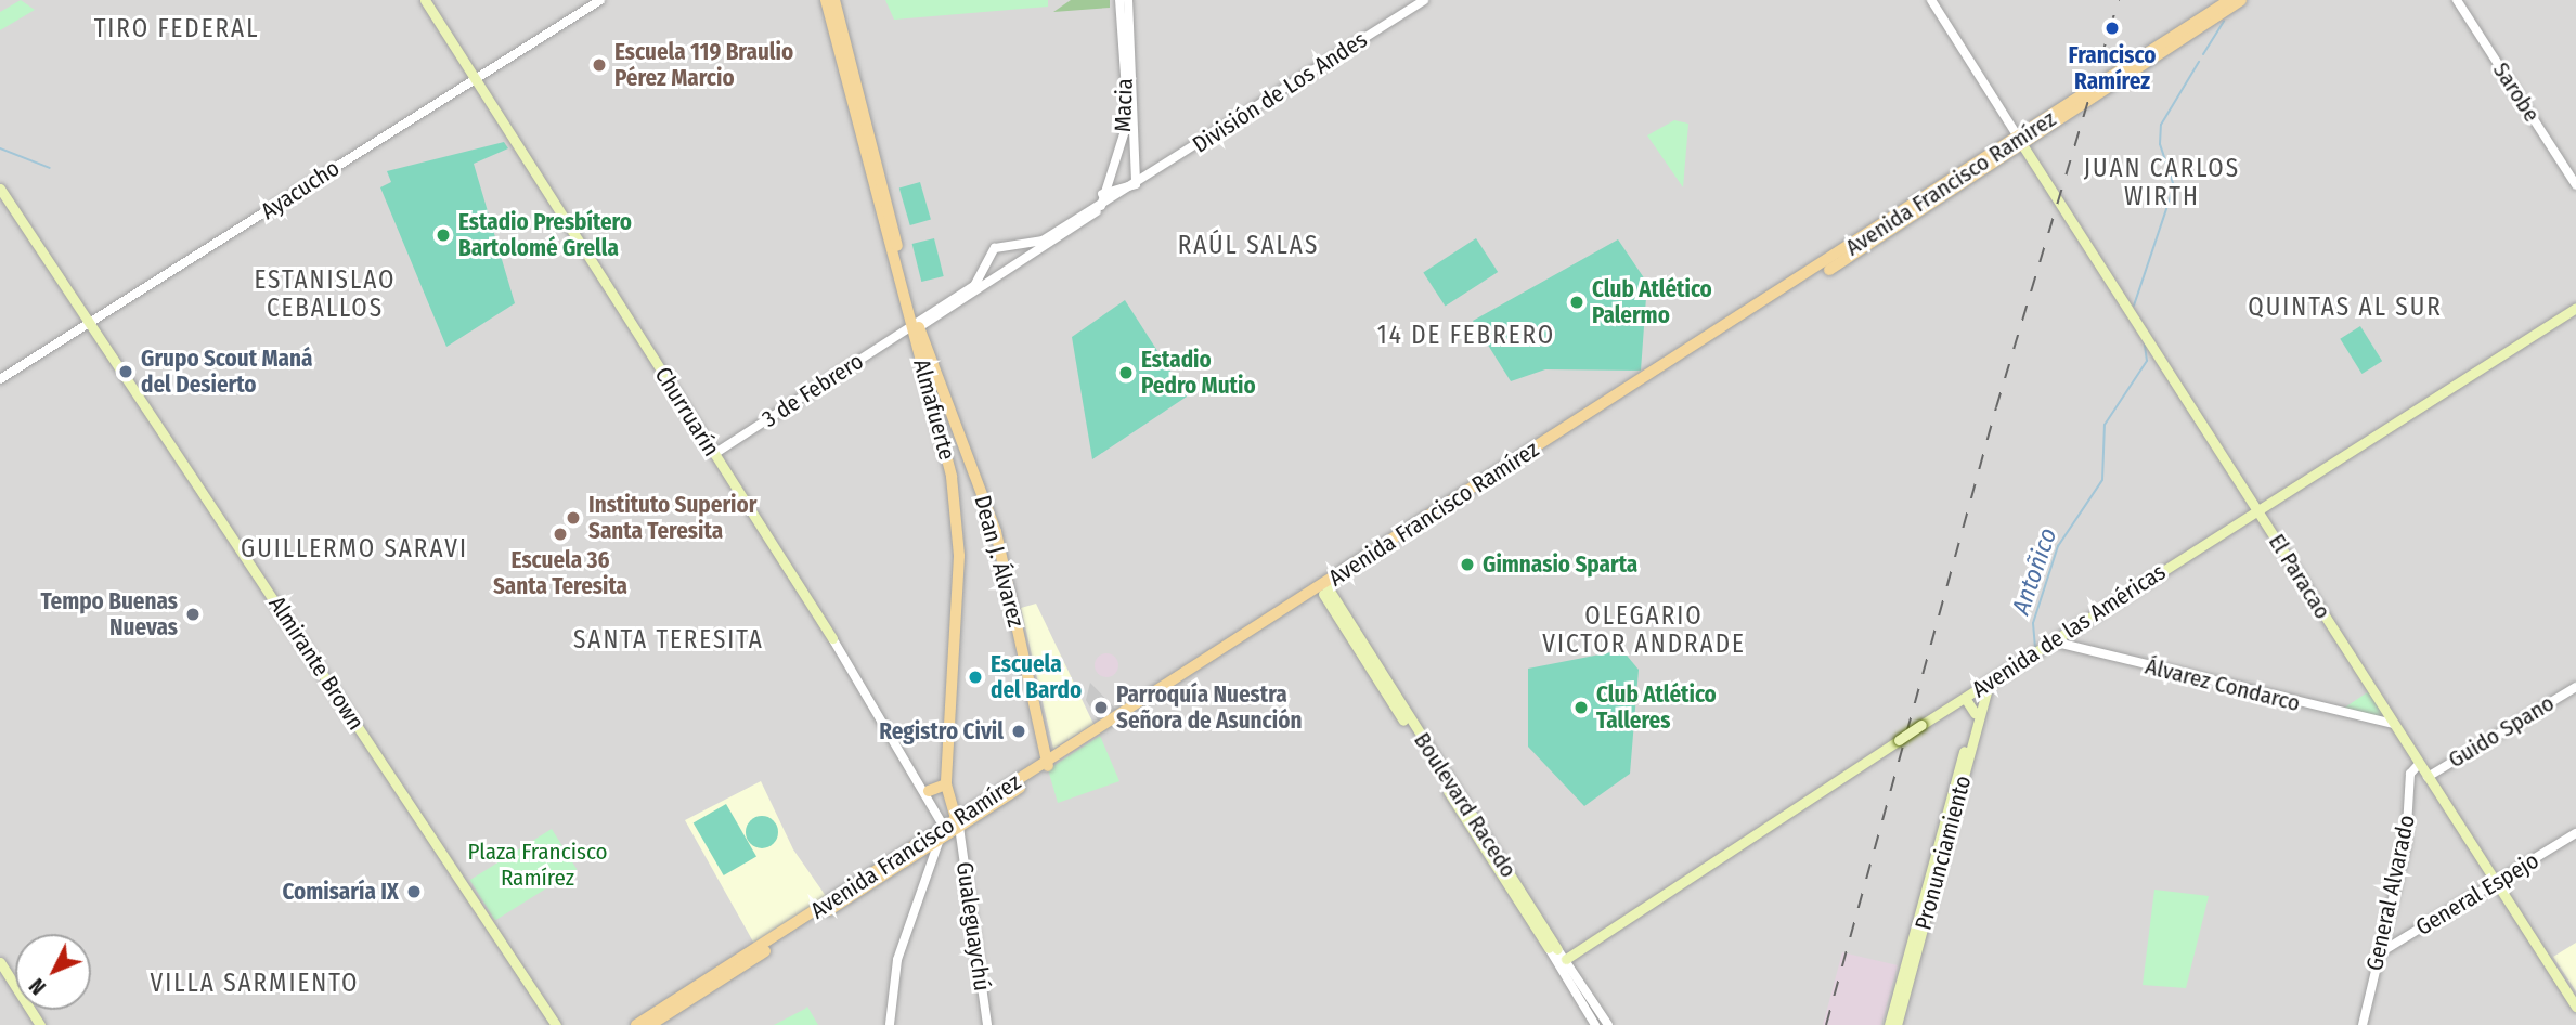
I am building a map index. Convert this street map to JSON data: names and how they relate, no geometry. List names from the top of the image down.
{
  "streets": {
    "main road": [
      "Avenida Francisco Ramírez",
      "Almafuerte",
      "Churruarín",
      "Dean J. Álvarez",
      "El Paracao",
      "Avenida de las Américas",
      "Almirante Brown",
      "Boulevard Racedo",
      "Pronunciamiento"
    ],
    "street": [
      "División de Los Andes",
      "Sarobe",
      "Macia",
      "Ayacucho",
      "3 de Febrero",
      "Álvarez Condarco",
      "Guido Spano",
      "General Alvarado",
      "General Espejo",
      "Gualeguaychú"
    ]
  },
  "crossings": [
    ["División de Los Andes", "Macia"],
    ["División de Los Andes", "3 de Febrero"],
    ["División de Los Andes", "Almafuerte"],
    ["División de Los Andes", "Dean J. Álvarez"],
    ["Avenida Francisco Ramírez", "Almafuerte"],
    ["Avenida Francisco Ramírez", "Churruarín"],
    ["Avenida Francisco Ramírez", "Dean J. Álvarez"],
    ["Avenida Francisco Ramírez", "El Paracao"],
    ["Avenida Francisco Ramírez", "Boulevard Racedo"],
    ["Avenida Francisco Ramírez", "Gualeguaychú"],
    ["Ayacucho", "Churruarín"],
    ["Ayacucho", "Almirante Brown"],
    ["3 de Febrero", "Almafuerte"],
    ["3 de Febrero", "Churruarín"],
    ["3 de Febrero", "Dean J. Álvarez"],
    ["Almafuerte", "Dean J. Álvarez"],
    ["Almafuerte", "Gualeguaychú"],
    ["El Paracao", "Avenida de las Américas"],
    ["El Paracao", "Álvarez Condarco"],
    ["El Paracao", "Guido Spano"],
    ["El Paracao", "General Alvarado"],
    ["El Paracao", "General Espejo"],
    ["Avenida de las Américas", "Álvarez Condarco"],
    ["Avenida de las Américas", "Boulevard Racedo"],
    ["Avenida de las Américas", "Pronunciamiento"],
    ["General Alvarado", "General Espejo"]
  ],
  "districts": [
    "TIRO FEDERAL",
    "JUAN CARLOS WIRTH",
    "RAÚL SALAS",
    "ESTANISLAO CEBALLOS",
    "QUINTAS AL SUR",
    "14 DE FEBRERO",
    "GUILLERMO SARAVI",
    "OLEGARIO VICTOR ANDRADE",
    "SANTA TERESITA",
    "VILLA SARMIENTO"
  ],
  "water": ["Antoñico"],
  "parks": ["Plaza Francisco Ramírez"],
  "places": [
    "Francisco Ramírez",
    "Escuela 119 Braulio Pérez Marcio",
    "Estadio Presbítero Bartolomé Grella",
    "Club Atlético Palermo",
    "Grupo Scout Maná del Desierto",
    "Estadio Pedro Mutio",
    "Instituto Superior Santa Teresita",
    "Escuela 36 Santa Teresita",
    "Gimnasio Sparta",
    "Tempo Buenas Nuevas",
    "Escuela del Bardo",
    "Parroquía Nuestra Señora de Asunción",
    "Club Atlético Talleres",
    "Registro Civil",
    "Comisaría IX"
  ],
  "north": "bottom left"
}
